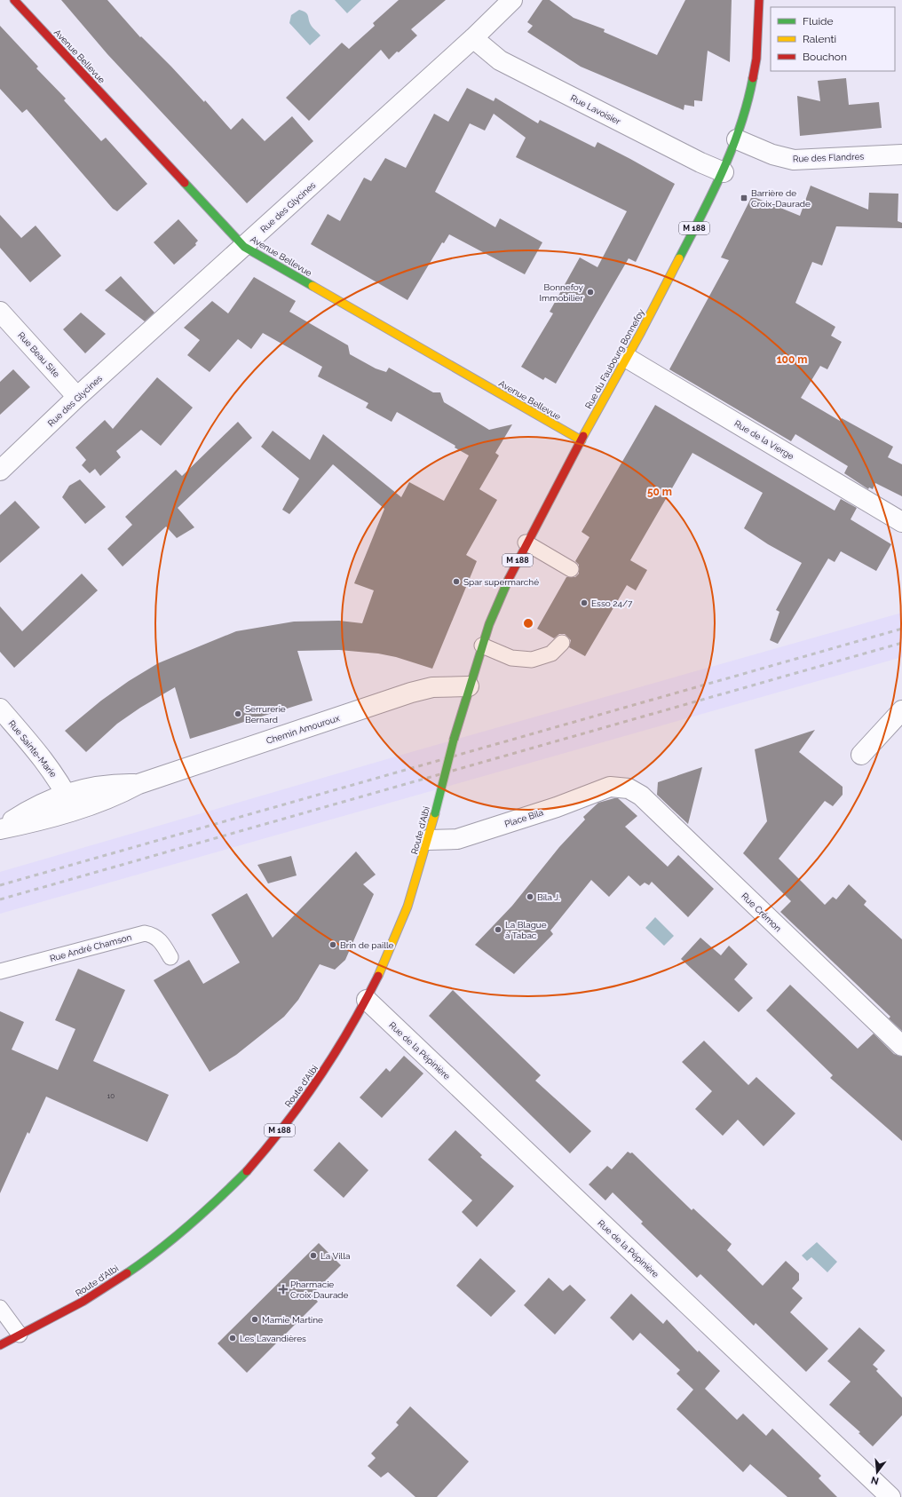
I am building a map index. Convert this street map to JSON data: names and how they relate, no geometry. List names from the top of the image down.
{
  "streets": {
    "main road": [
      "Avenue Bellevue",
      "M 188",
      "Rue du Faubourg Bonnefoy",
      "Route d'Albi"
    ],
    "street": [
      "Rue Lavoisier",
      "Rue des Flandres",
      "Rue des Glycines",
      "Rue Beau Site",
      "Rue de la Vierge",
      "Chemin Amouroux",
      "Rue Sainte-Marie",
      "Place Bila",
      "Rue Crémon",
      "Rue de la Pépinière"
    ],
    "lane": ["Rue André Chamson"]
  },
  "crossings": [
    ["Avenue Bellevue", "Rue des Glycines"],
    ["Avenue Bellevue", "Rue du Faubourg Bonnefoy"],
    ["Rue Lavoisier", "Rue des Glycines"],
    ["Rue Lavoisier", "Rue du Faubourg Bonnefoy"],
    ["Rue des Flandres", "Rue du Faubourg Bonnefoy"],
    ["Rue des Glycines", "Rue Beau Site"],
    ["Rue du Faubourg Bonnefoy", "Rue de la Vierge"],
    ["Rue du Faubourg Bonnefoy", "Chemin Amouroux"],
    ["Rue du Faubourg Bonnefoy", "Route d'Albi"],
    ["Chemin Amouroux", "Rue Sainte-Marie"],
    ["Place Bila", "Route d'Albi"],
    ["Place Bila", "Rue Crémon"],
    ["Route d'Albi", "Rue de la Pépinière"]
  ],
  "places": {
    "transit": ["Barrière de Croix-Daurade"],
    "other": [
      "Bonnefoy Immobilier",
      "Spar supermarché",
      "Esso 24/7",
      "Serrurerie Bernard",
      "Bila J.",
      "La Blague à Tabac",
      "Brin de paille",
      "La Villa",
      "Mamie Martine",
      "Les Lavandières"
    ],
    "health": ["Pharmacie Croix Daurade"]
  },
  "house_numbers": ["10"],
  "legend": ["Fluide", "Ralenti", "Bouchon"],
  "north": "bottom",
  "rings": ["100 m", "50 m"]
}
